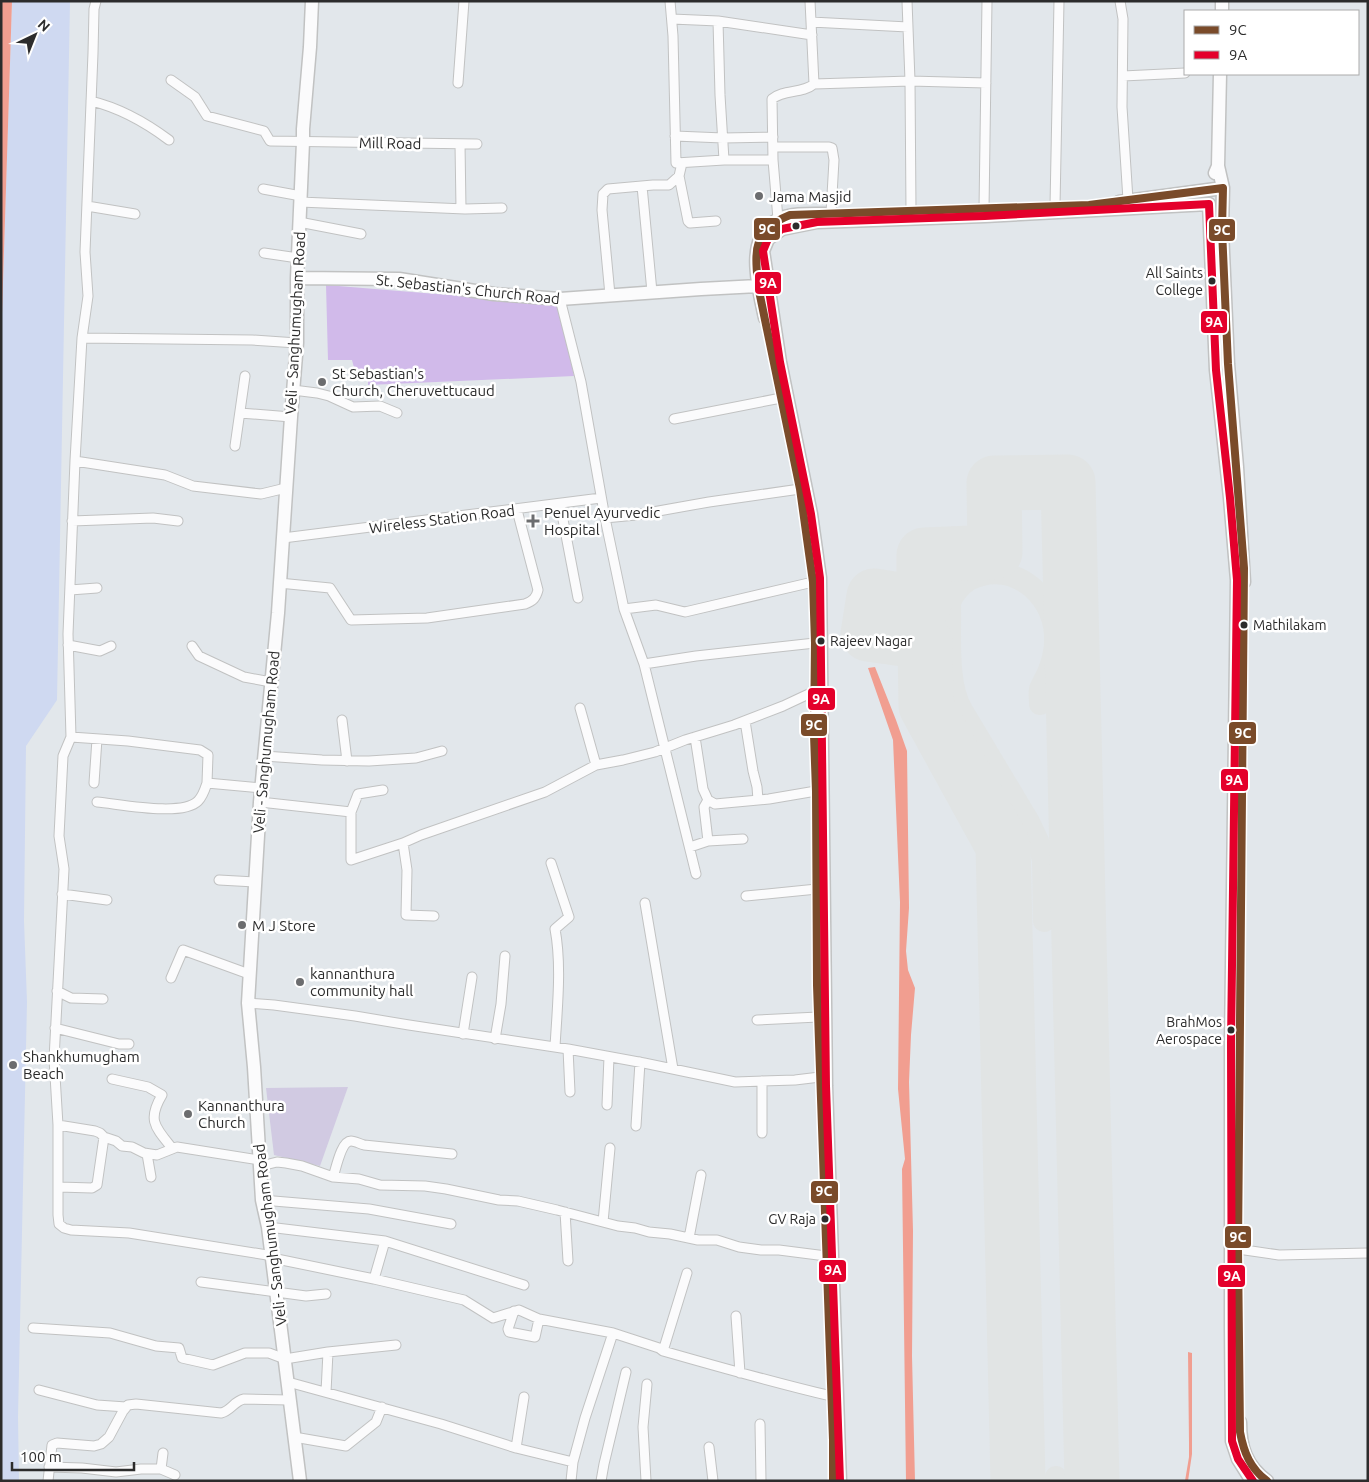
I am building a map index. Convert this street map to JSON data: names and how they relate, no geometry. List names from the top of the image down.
{
  "streets": {
    "main road": ["St. Sebastian's Church Road", "Veli - Sanghumugham Road"],
    "street": ["Mill Road", "Wireless Station Road"]
  },
  "crossings": [
    ["Mill Road", "Veli - Sanghumugham Road"],
    ["St. Sebastian's Church Road", "Veli - Sanghumugham Road"],
    ["Veli - Sanghumugham Road", "Wireless Station Road"]
  ],
  "places": {
    "other": [
      "Jama Masjid",
      "All Saints College",
      "St Sebastian's Church, Cheruvettucaud",
      "Mathilakam",
      "Rajeev Nagar",
      "M J Store",
      "kannanthura community hall",
      "BrahMos Aerospace",
      "Shankhumugham Beach",
      "Kannanthura Church",
      "GV Raja"
    ],
    "health": ["Penuel Ayurvedic Hospital"]
  },
  "lines": ["transit line 9C", "transit line 9A"],
  "legend": ["9C", "9A"],
  "scale_bar": "100 m",
  "north": "top right"
}
